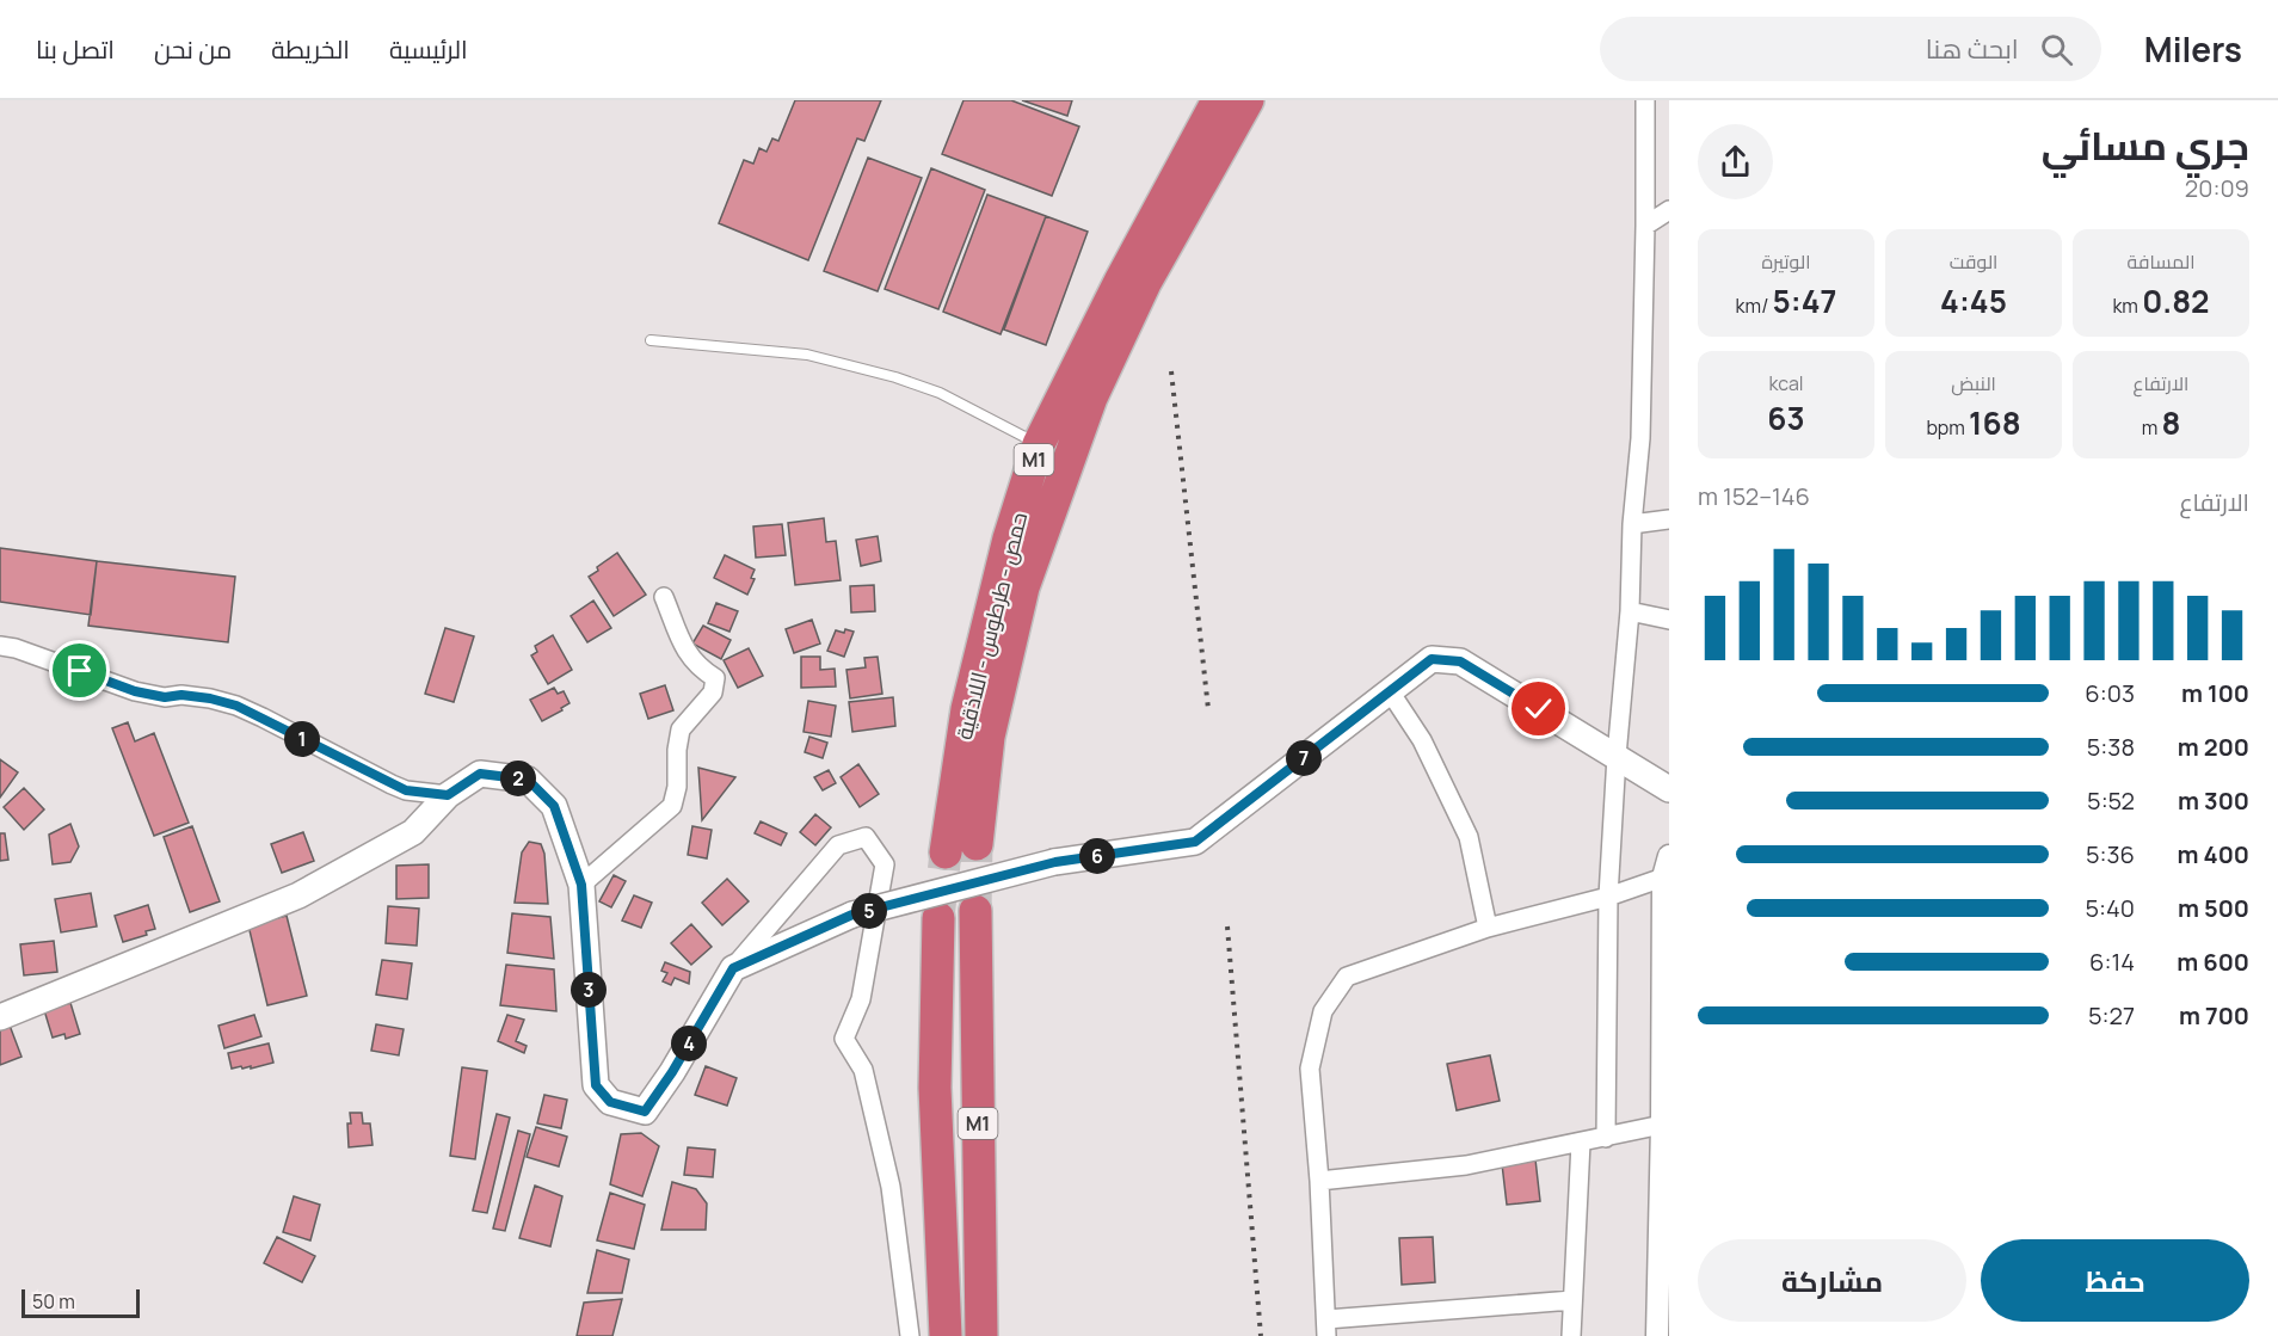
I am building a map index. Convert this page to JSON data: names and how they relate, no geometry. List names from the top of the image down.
{
  "streets": {
    "highway": ["M1", "حمص - طرطوس - اللاذقية"]
  },
  "scale_bar": "50 m",
  "page": {
    "header": "Milers",
    "search": "ابحث هنا",
    "nav": [
      "الرئيسية",
      "الخريطة",
      "من نحن",
      "اتصل بنا"
    ],
    "heading": ["جري مسائي", "20:09"],
    "stats": [
      ["المسافة", "0.82 km"],
      ["الوقت", "4:45"],
      ["الوتيرة", "5:47 /km"],
      ["الارتفاع", "8 m"],
      ["النبض", "168 bpm"],
      ["kcal", "63"]
    ],
    "chart": ["الارتفاع", "146–152 m"],
    "list": [
      {
        "name": "100 m",
        "note": "6:03"
      },
      {
        "name": "200 m",
        "note": "5:38"
      },
      {
        "name": "300 m",
        "note": "5:52"
      },
      {
        "name": "400 m",
        "note": "5:36"
      },
      {
        "name": "500 m",
        "note": "5:40"
      },
      {
        "name": "600 m",
        "note": "6:14"
      },
      {
        "name": "700 m",
        "note": "5:27"
      }
    ],
    "pins": [
      "1",
      "7",
      "2",
      "6",
      "5",
      "3",
      "4"
    ],
    "buttons": ["حفظ", "مشاركة"],
    "scale": "50 m"
  }
}
